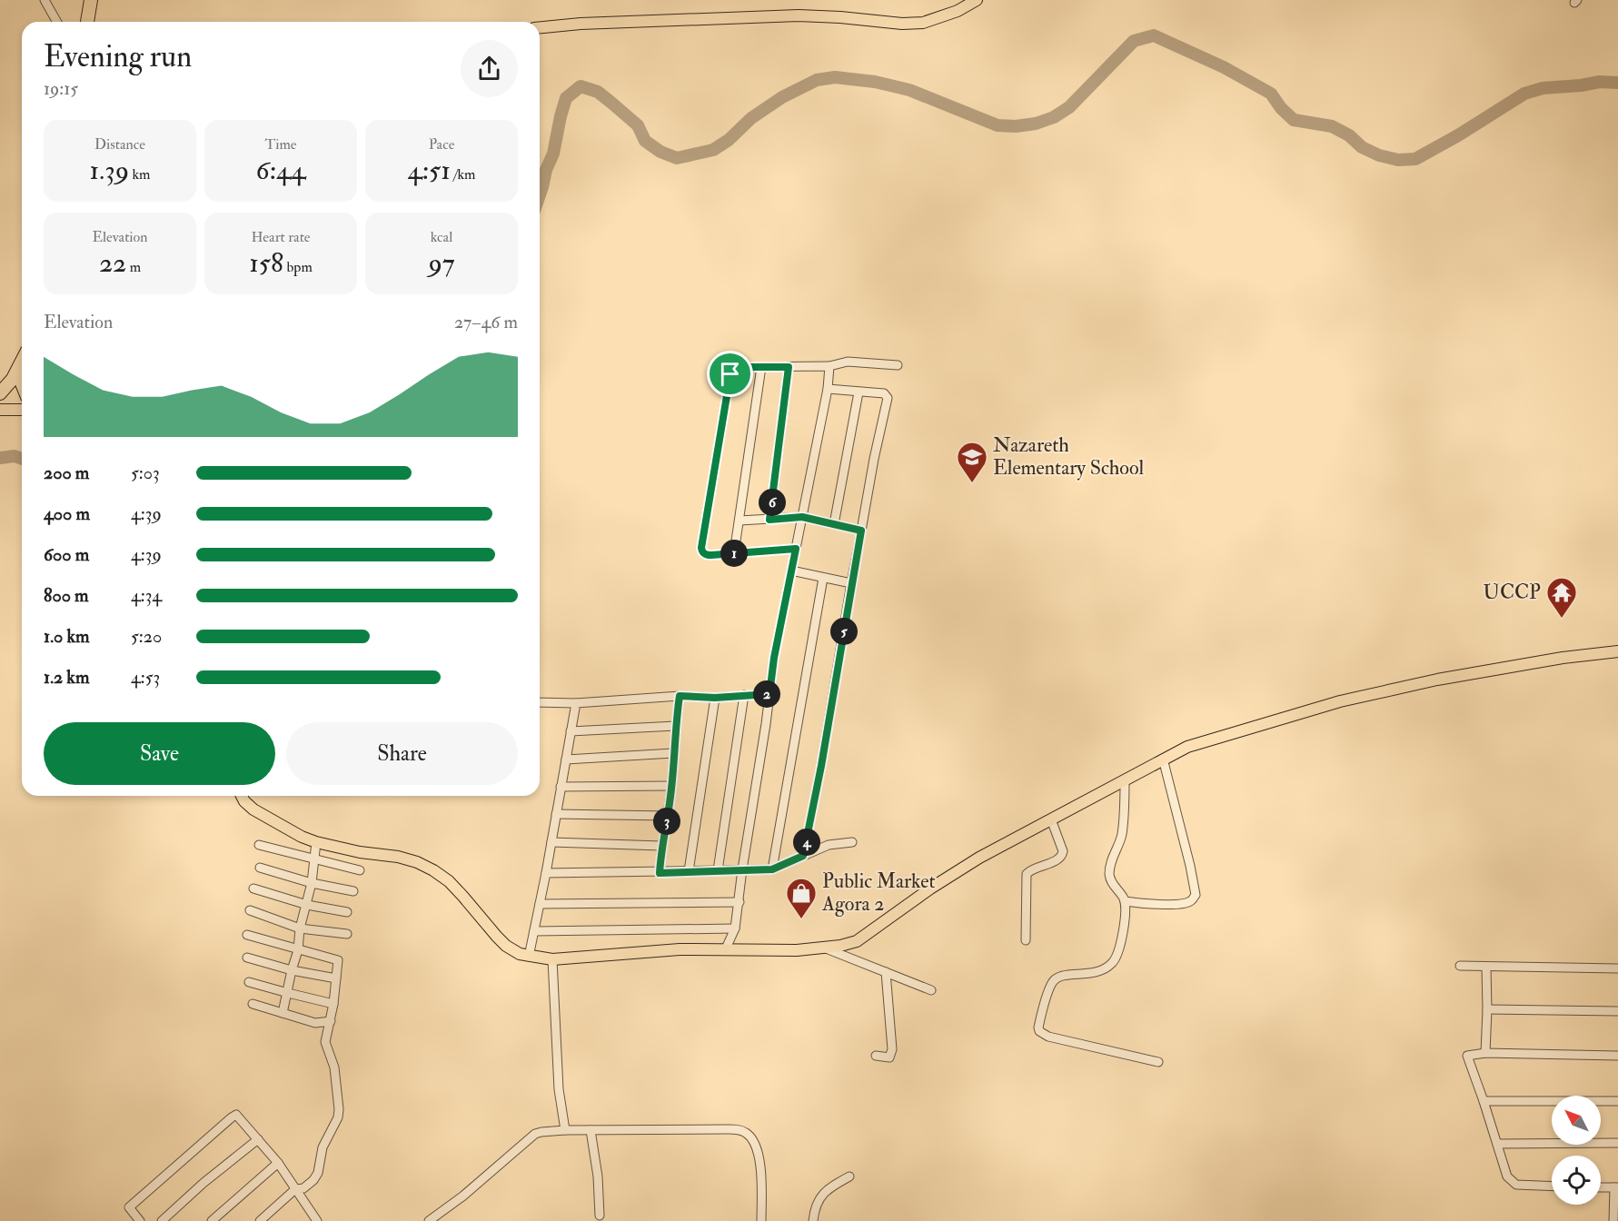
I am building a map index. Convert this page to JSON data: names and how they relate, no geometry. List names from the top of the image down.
{
  "places": {
    "school or university": ["Nazareth Elementary School"],
    "temple": ["UCCP"],
    "shop": ["Public Market Agora 2"]
  },
  "north": "top left",
  "page": {
    "heading": ["Evening run", "19:15"],
    "stats": [
      ["Distance", "1.39 km"],
      ["Time", "6:44"],
      ["Pace", "4:51 /km"],
      ["Elevation", "22 m"],
      ["Heart rate", "158 bpm"],
      ["kcal", "97"]
    ],
    "chart": ["Elevation", "27–46 m"],
    "list": [
      {
        "name": "200 m",
        "note": "5:03"
      },
      {
        "name": "400 m",
        "note": "4:39"
      },
      {
        "name": "600 m",
        "note": "4:39"
      },
      {
        "name": "800 m",
        "note": "4:34"
      },
      {
        "name": "1.0 km",
        "note": "5:20"
      },
      {
        "name": "1.2 km",
        "note": "4:53"
      }
    ],
    "pins": [
      "6",
      "1",
      "5",
      "2",
      "3",
      "4"
    ],
    "buttons": ["Save", "Share"]
  }
}
